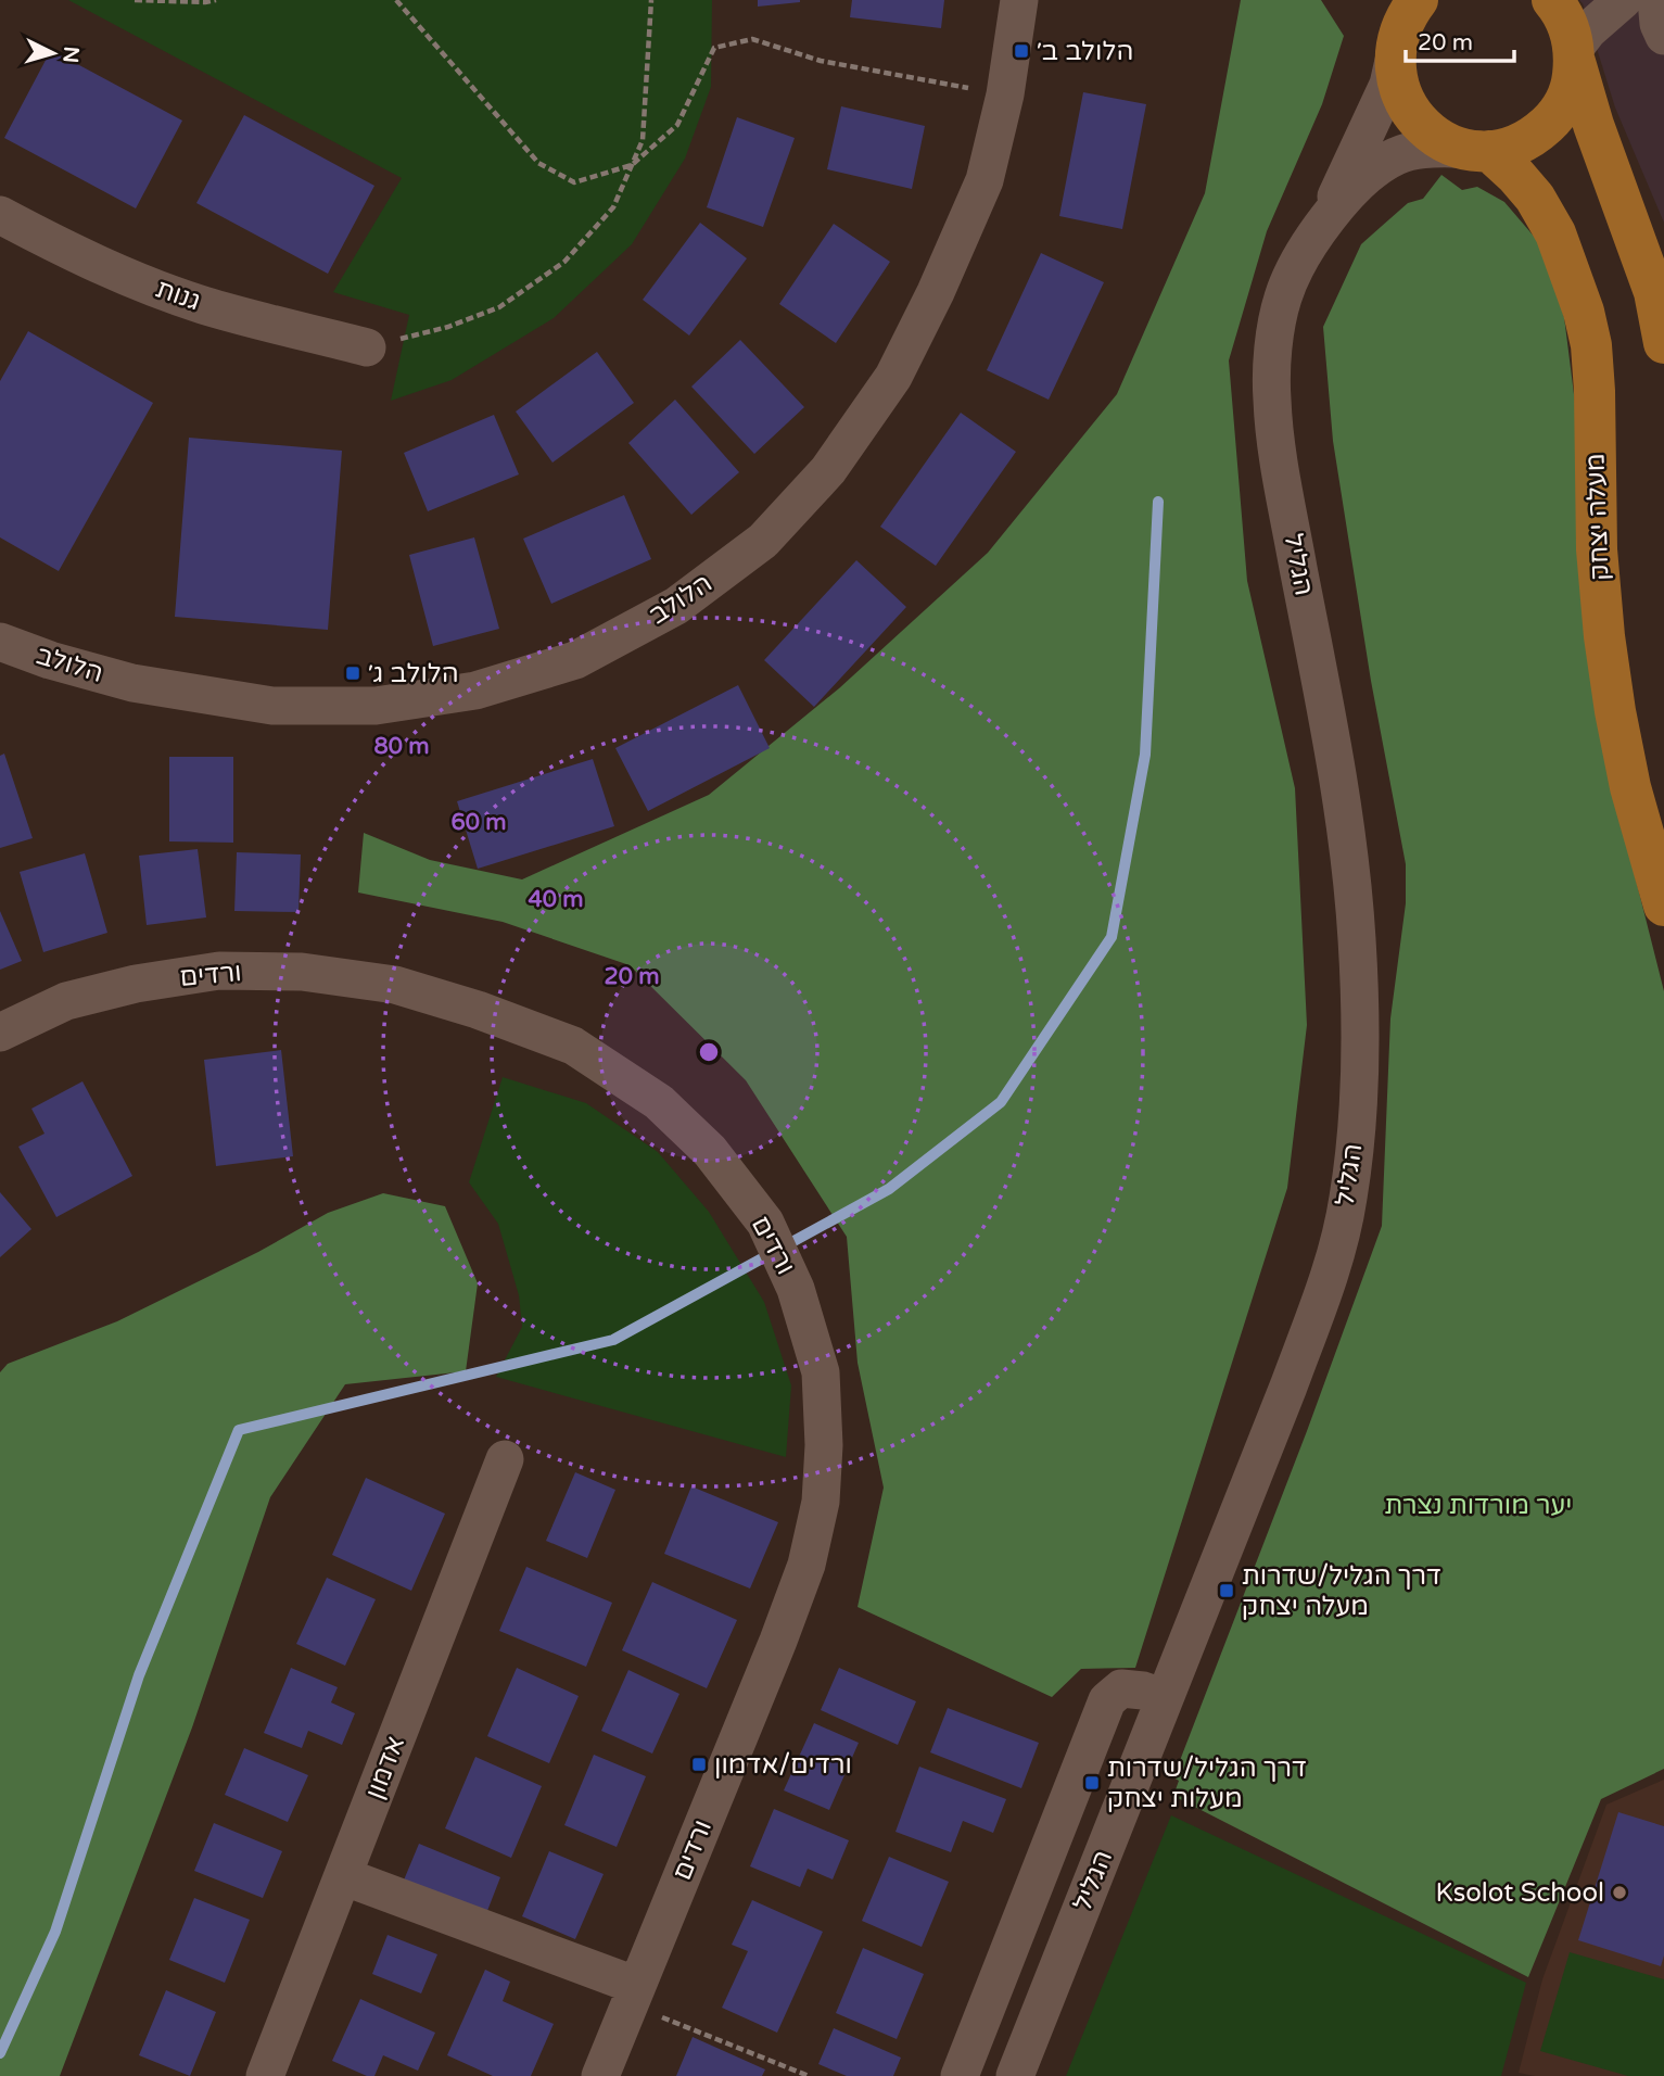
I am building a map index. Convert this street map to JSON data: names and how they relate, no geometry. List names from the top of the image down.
{
  "streets": {
    "main road": ["מעלה יצחק"],
    "street": [
      "גנות",
      "הגליל",
      "הלולב",
      "ורדים",
      "אדמון"
    ]
  },
  "crossings": [
    ["מעלה יצחק", "הגליל"]
  ],
  "parks": ["יער מורדות נצרת"],
  "places": {
    "transit": [
      "הלולב ב׳",
      "הלולב ג׳",
      "דרך הגליל/שדרות מעלה יצחק",
      "ורדים/אדמון",
      "דרך הגליל/שדרות מעלות יצחק"
    ],
    "other": ["Ksolot School"]
  },
  "scale_bar": "20 m",
  "north": "right",
  "rings": [
    "80 m",
    "60 m",
    "40 m",
    "20 m"
  ]
}
